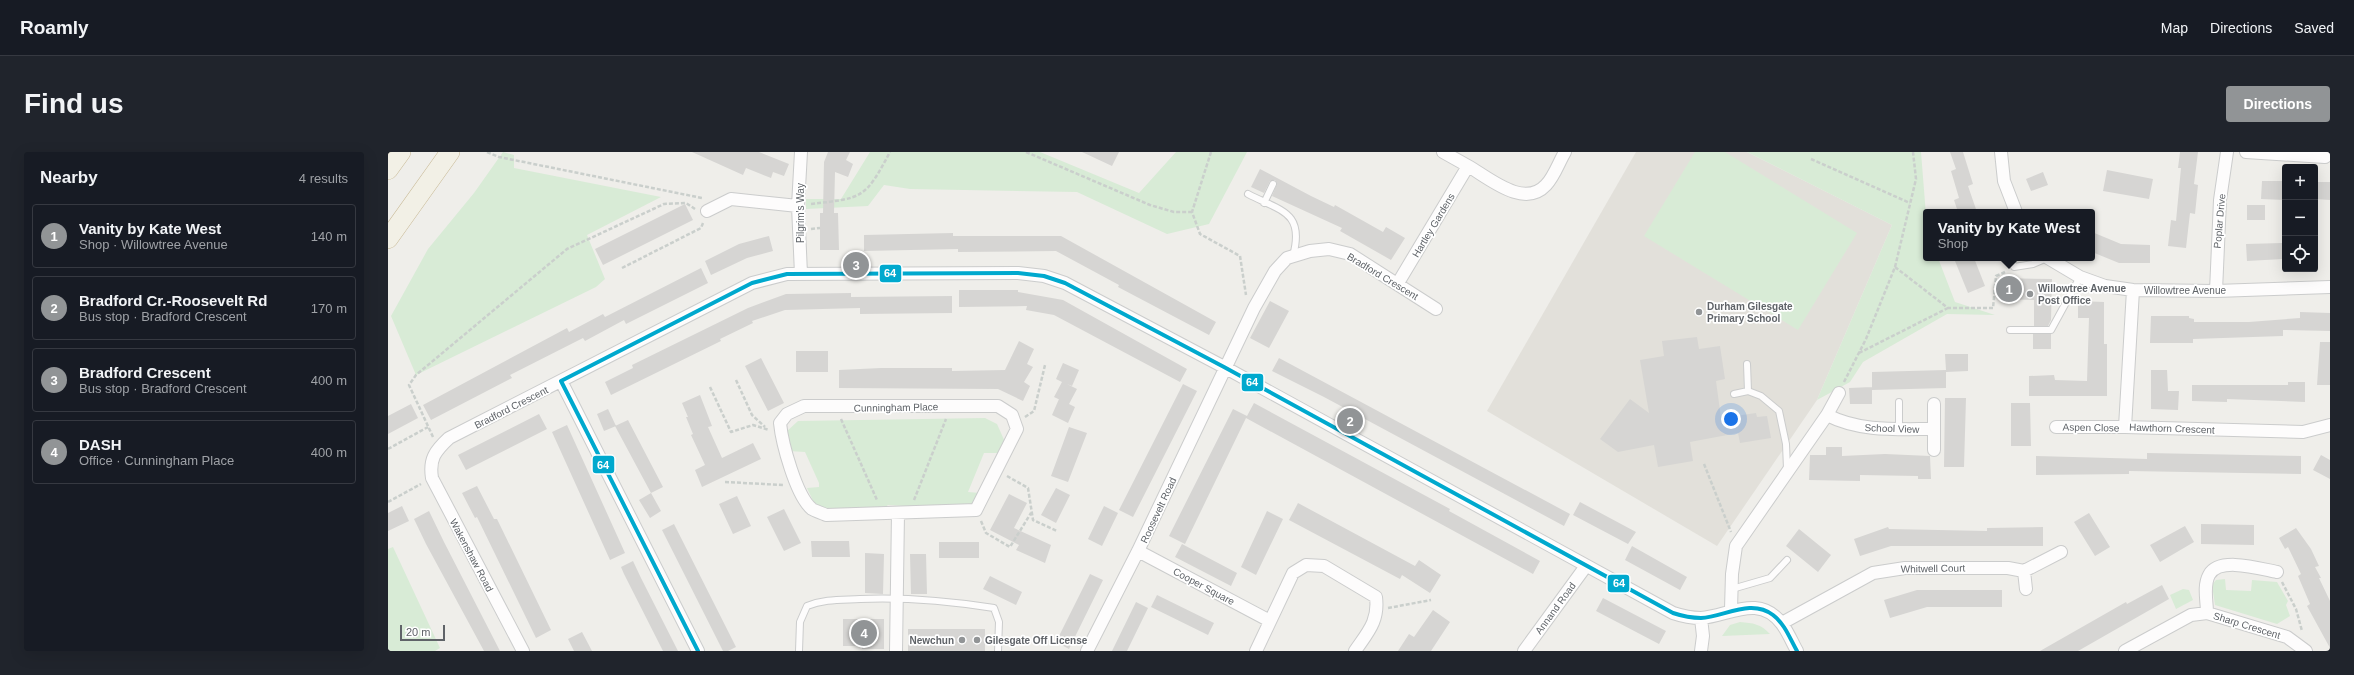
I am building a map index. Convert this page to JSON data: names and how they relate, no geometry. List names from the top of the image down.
{
  "streets": {
    "street": [
      "Pilgrim's Way",
      "Poplar Drive",
      "Hartley Gardens",
      "Bradford Crescent",
      "Willowtree Avenue",
      "Cunningham Place",
      "Aspen Close",
      "School View",
      "Hawthorn Crescent",
      "Roosevelt Road",
      "Wakenshaw Road",
      "Whitwell Court",
      "Cooper Square",
      "Annand Road",
      "Sharp Crescent"
    ]
  },
  "crossings": [
    ["Pilgrim's Way", "Bradford Crescent"],
    ["Poplar Drive", "Willowtree Avenue"],
    ["Hartley Gardens", "Bradford Crescent"],
    ["Bradford Crescent", "Roosevelt Road"],
    ["Bradford Crescent", "Wakenshaw Road"],
    ["Bradford Crescent", "Annand Road"],
    ["Willowtree Avenue", "Hawthorn Crescent"],
    ["Aspen Close", "Hawthorn Crescent"],
    ["Roosevelt Road", "Cooper Square"]
  ],
  "places": [
    "Willowtree Avenue Post Office",
    "Durham Gilesgate Primary School",
    "Newchun",
    "Gilesgate Off License"
  ],
  "lines": ["transit line 64"],
  "scale_bar": "20 m",
  "page": {
    "header": "Roamly",
    "nav": ["Map", "Directions", "Saved"],
    "buttons": "Directions",
    "title": "Find us",
    "heading": ["Nearby", "4 results"],
    "map_buttons": ["+", "−"],
    "list": [
      {
        "mark": "1",
        "name": "Vanity by Kate West",
        "note": "Shop · Willowtree Avenue",
        "value": "140 m"
      },
      {
        "mark": "2",
        "name": "Bradford Cr.-Roosevelt Rd",
        "note": "Bus stop · Bradford Crescent",
        "value": "170 m"
      },
      {
        "mark": "3",
        "name": "Bradford Crescent",
        "note": "Bus stop · Bradford Crescent",
        "value": "400 m"
      },
      {
        "mark": "4",
        "name": "DASH",
        "note": "Office · Cunningham Place",
        "value": "400 m"
      }
    ],
    "popup": ["Vanity by Kate West", "Shop"],
    "pins": [
      "3",
      "1",
      "2",
      "4"
    ],
    "scale": "20 m"
  }
}
